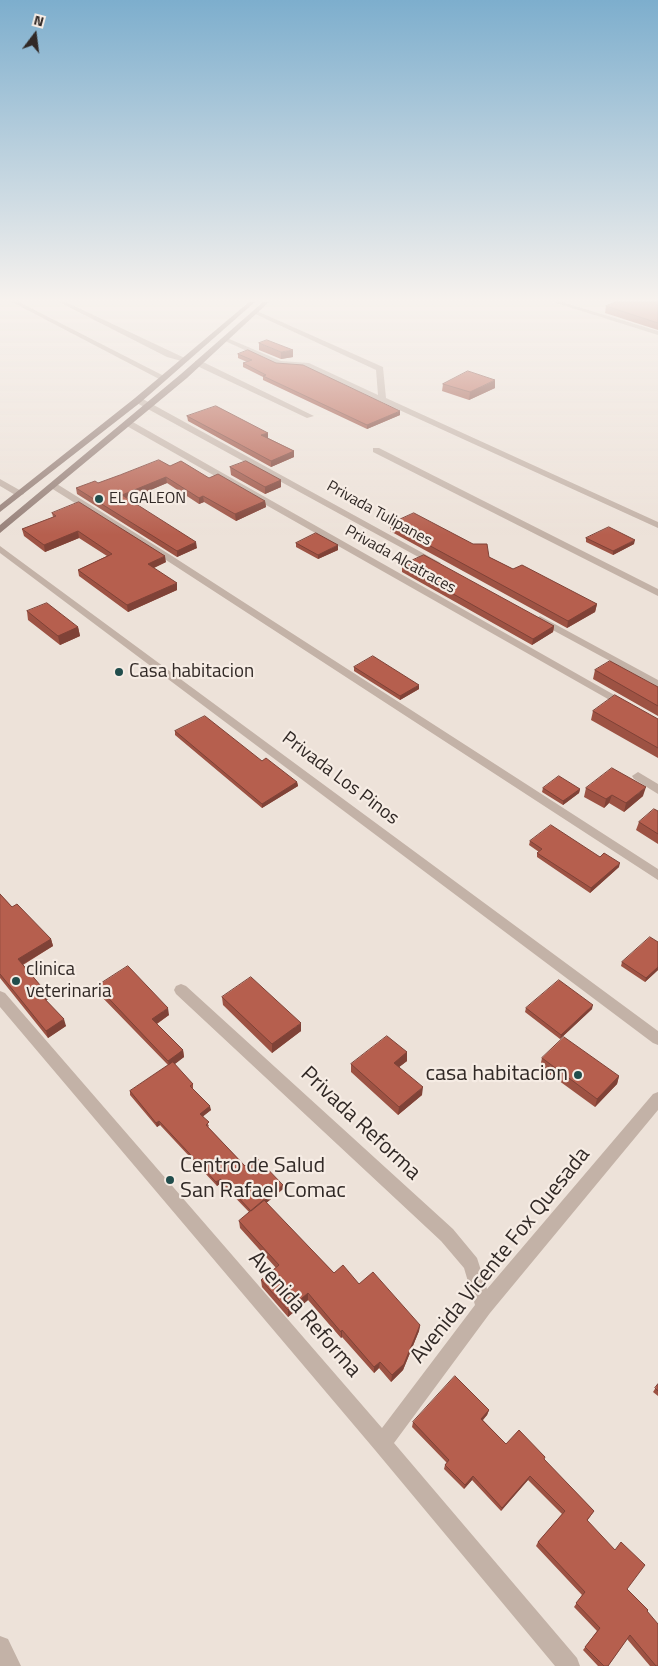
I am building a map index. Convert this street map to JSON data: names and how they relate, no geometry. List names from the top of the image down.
{
  "streets": {
    "street": [
      "Privada Tulipanes",
      "Privada Alcatraces",
      "Privada Los Pinos",
      "Privada Reforma",
      "Avenida Vicente Fox Quesada",
      "Avenida Reforma"
    ]
  },
  "crossings": [
    ["Privada Reforma", "Avenida Vicente Fox Quesada"],
    ["Avenida Vicente Fox Quesada", "Avenida Reforma"]
  ],
  "places": [
    "EL GALEON",
    "Casa habitacion",
    "clinica veterinaria",
    "casa habitacion",
    "Centro de Salud San Rafael Comac"
  ],
  "north": "top"
}
